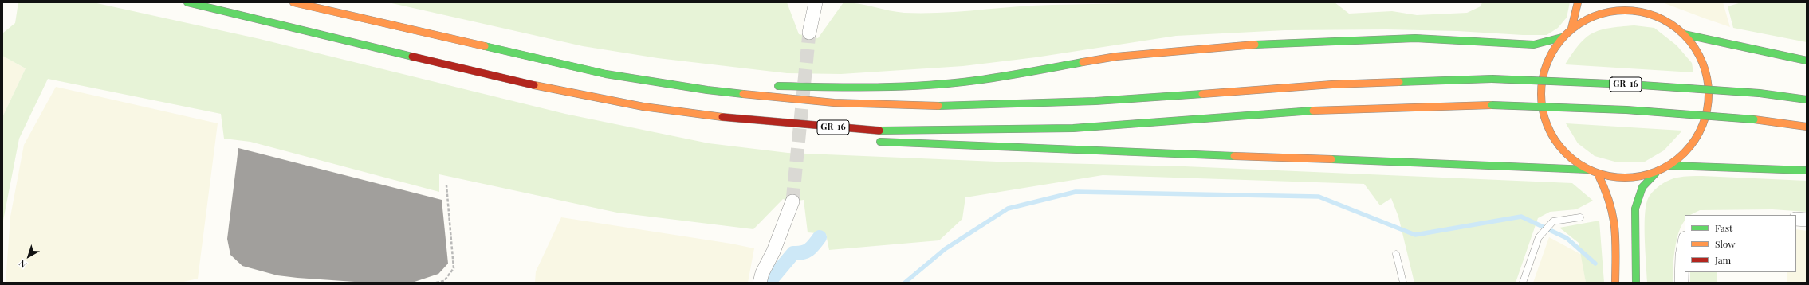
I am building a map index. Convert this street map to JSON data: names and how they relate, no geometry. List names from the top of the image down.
{
  "streets": {
    "main road": ["GR-16"]
  },
  "legend": ["Fast", "Slow", "Jam"],
  "north": "bottom left"
}
